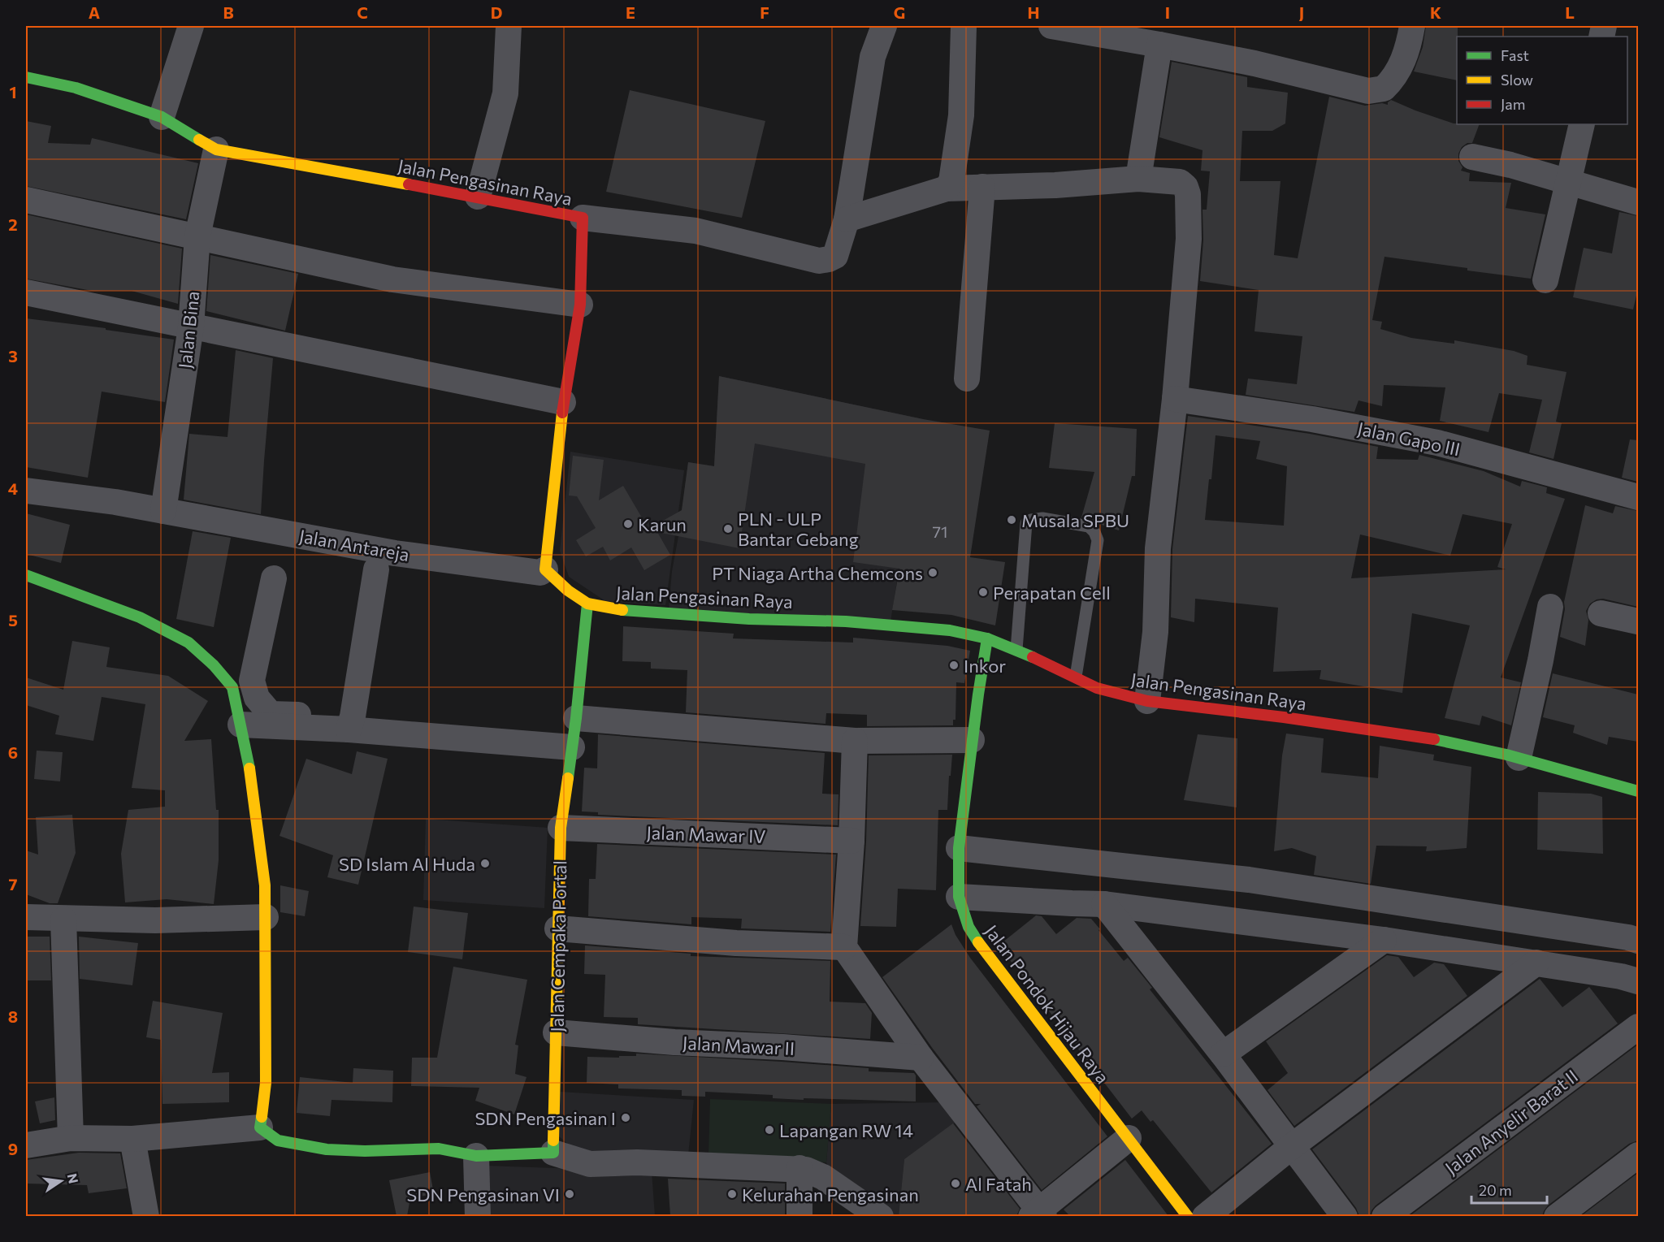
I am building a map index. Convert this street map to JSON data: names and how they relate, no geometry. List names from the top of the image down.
{
  "streets": {
    "street": [
      "Jalan Pengasinan Raya",
      "Jalan Bina",
      "Jalan Gapo III",
      "Jalan Antareja",
      "Jalan Mawar IV",
      "Jalan Cempaka Portal",
      "Jalan Pondok Hijau Raya",
      "Jalan Mawar II",
      "Jalan Anyelir Barat II"
    ]
  },
  "crossings": [
    ["Jalan Pengasinan Raya", "Jalan Bina"],
    ["Jalan Pengasinan Raya", "Jalan Antareja"],
    ["Jalan Pengasinan Raya", "Jalan Cempaka Portal"],
    ["Jalan Pengasinan Raya", "Jalan Pondok Hijau Raya"],
    ["Jalan Bina", "Jalan Antareja"],
    ["Jalan Mawar IV", "Jalan Cempaka Portal"],
    ["Jalan Cempaka Portal", "Jalan Mawar II"]
  ],
  "places": [
    "Musala SPBU",
    "Karun",
    "PLN - ULP Bantar Gebang",
    "PT Niaga Artha Chemcons",
    "Perapatan Cell",
    "Inkor",
    "SD Islam Al Huda",
    "SDN Pengasinan I",
    "Lapangan RW 14",
    "Al Fatah",
    "SDN Pengasinan VI",
    "Kelurahan Pengasinan"
  ],
  "house_numbers": ["71"],
  "legend": ["Fast", "Slow", "Jam"],
  "scale_bar": "20 m",
  "north": "right",
  "grid": {
    "columns": [
      "A",
      "B",
      "C",
      "D",
      "E",
      "F",
      "G",
      "H",
      "I",
      "J",
      "K",
      "L"
    ],
    "rows": [
      "1",
      "2",
      "3",
      "4",
      "5",
      "6",
      "7",
      "8",
      "9"
    ]
  }
}
